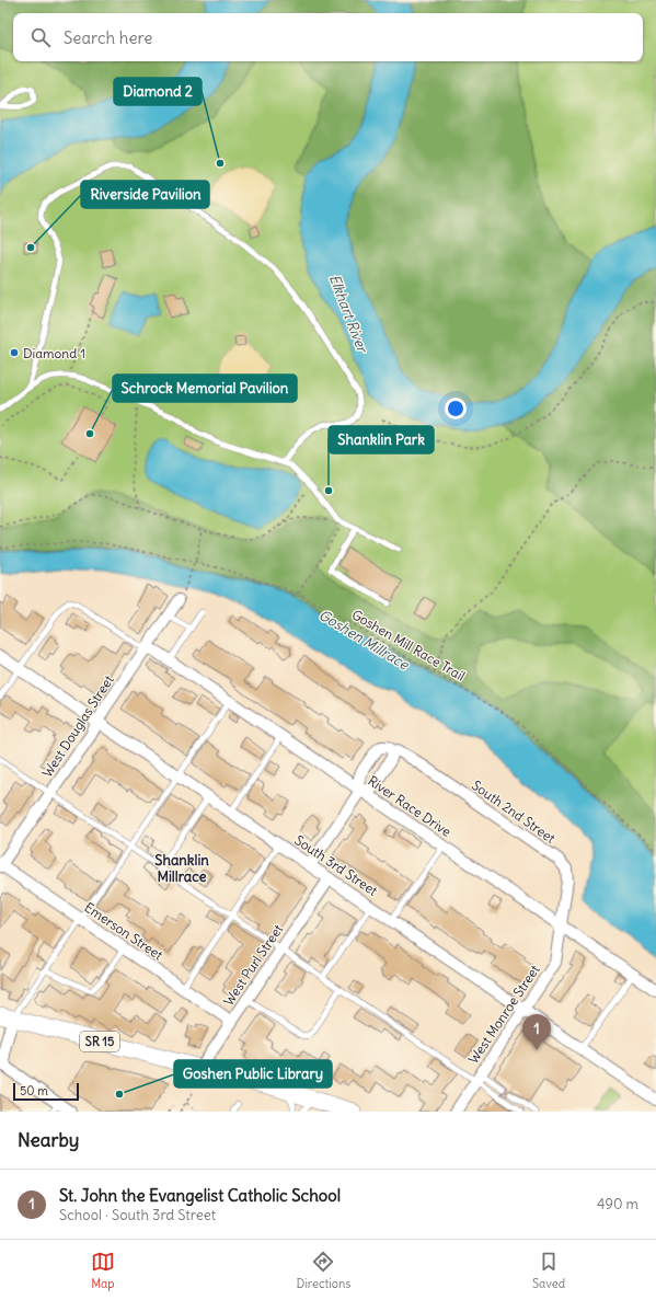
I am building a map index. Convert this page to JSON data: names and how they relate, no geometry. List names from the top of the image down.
{
  "streets": {
    "main road": ["SR 15"],
    "street": [
      "West Douglas Street",
      "River Race Drive",
      "South 2nd Street",
      "South 3rd Street",
      "Emerson Street",
      "West Purl Street",
      "West Monroe Street"
    ],
    "path": ["Goshen Mill Race Trail"]
  },
  "crossings": [
    ["West Douglas Street", "River Race Drive"],
    ["West Douglas Street", "South 3rd Street"],
    ["West Douglas Street", "Emerson Street"],
    ["River Race Drive", "South 2nd Street"],
    ["River Race Drive", "West Monroe Street"],
    ["South 2nd Street", "West Monroe Street"],
    ["South 3rd Street", "West Purl Street"],
    ["South 3rd Street", "West Monroe Street"],
    ["Emerson Street", "West Purl Street"],
    ["West Purl Street", "SR 15"]
  ],
  "districts": ["Shanklin Millrace"],
  "water": ["Elkhart River", "Goshen Millrace"],
  "places": [
    "Diamond 2",
    "Riverside Pavilion",
    "Diamond 1",
    "Schrock Memorial Pavilion",
    "Shanklin Park",
    "Goshen Public Library"
  ],
  "scale_bar": "50 m",
  "page": {
    "search": "Search here",
    "pins": "1",
    "scale": "50 m",
    "heading": "Nearby",
    "list": [
      {
        "mark": "1",
        "name": "St. John the Evangelist Catholic School",
        "note": "School · South 3rd Street",
        "value": "490 m"
      }
    ],
    "nav": ["Map", "Directions", "Saved"]
  }
}
